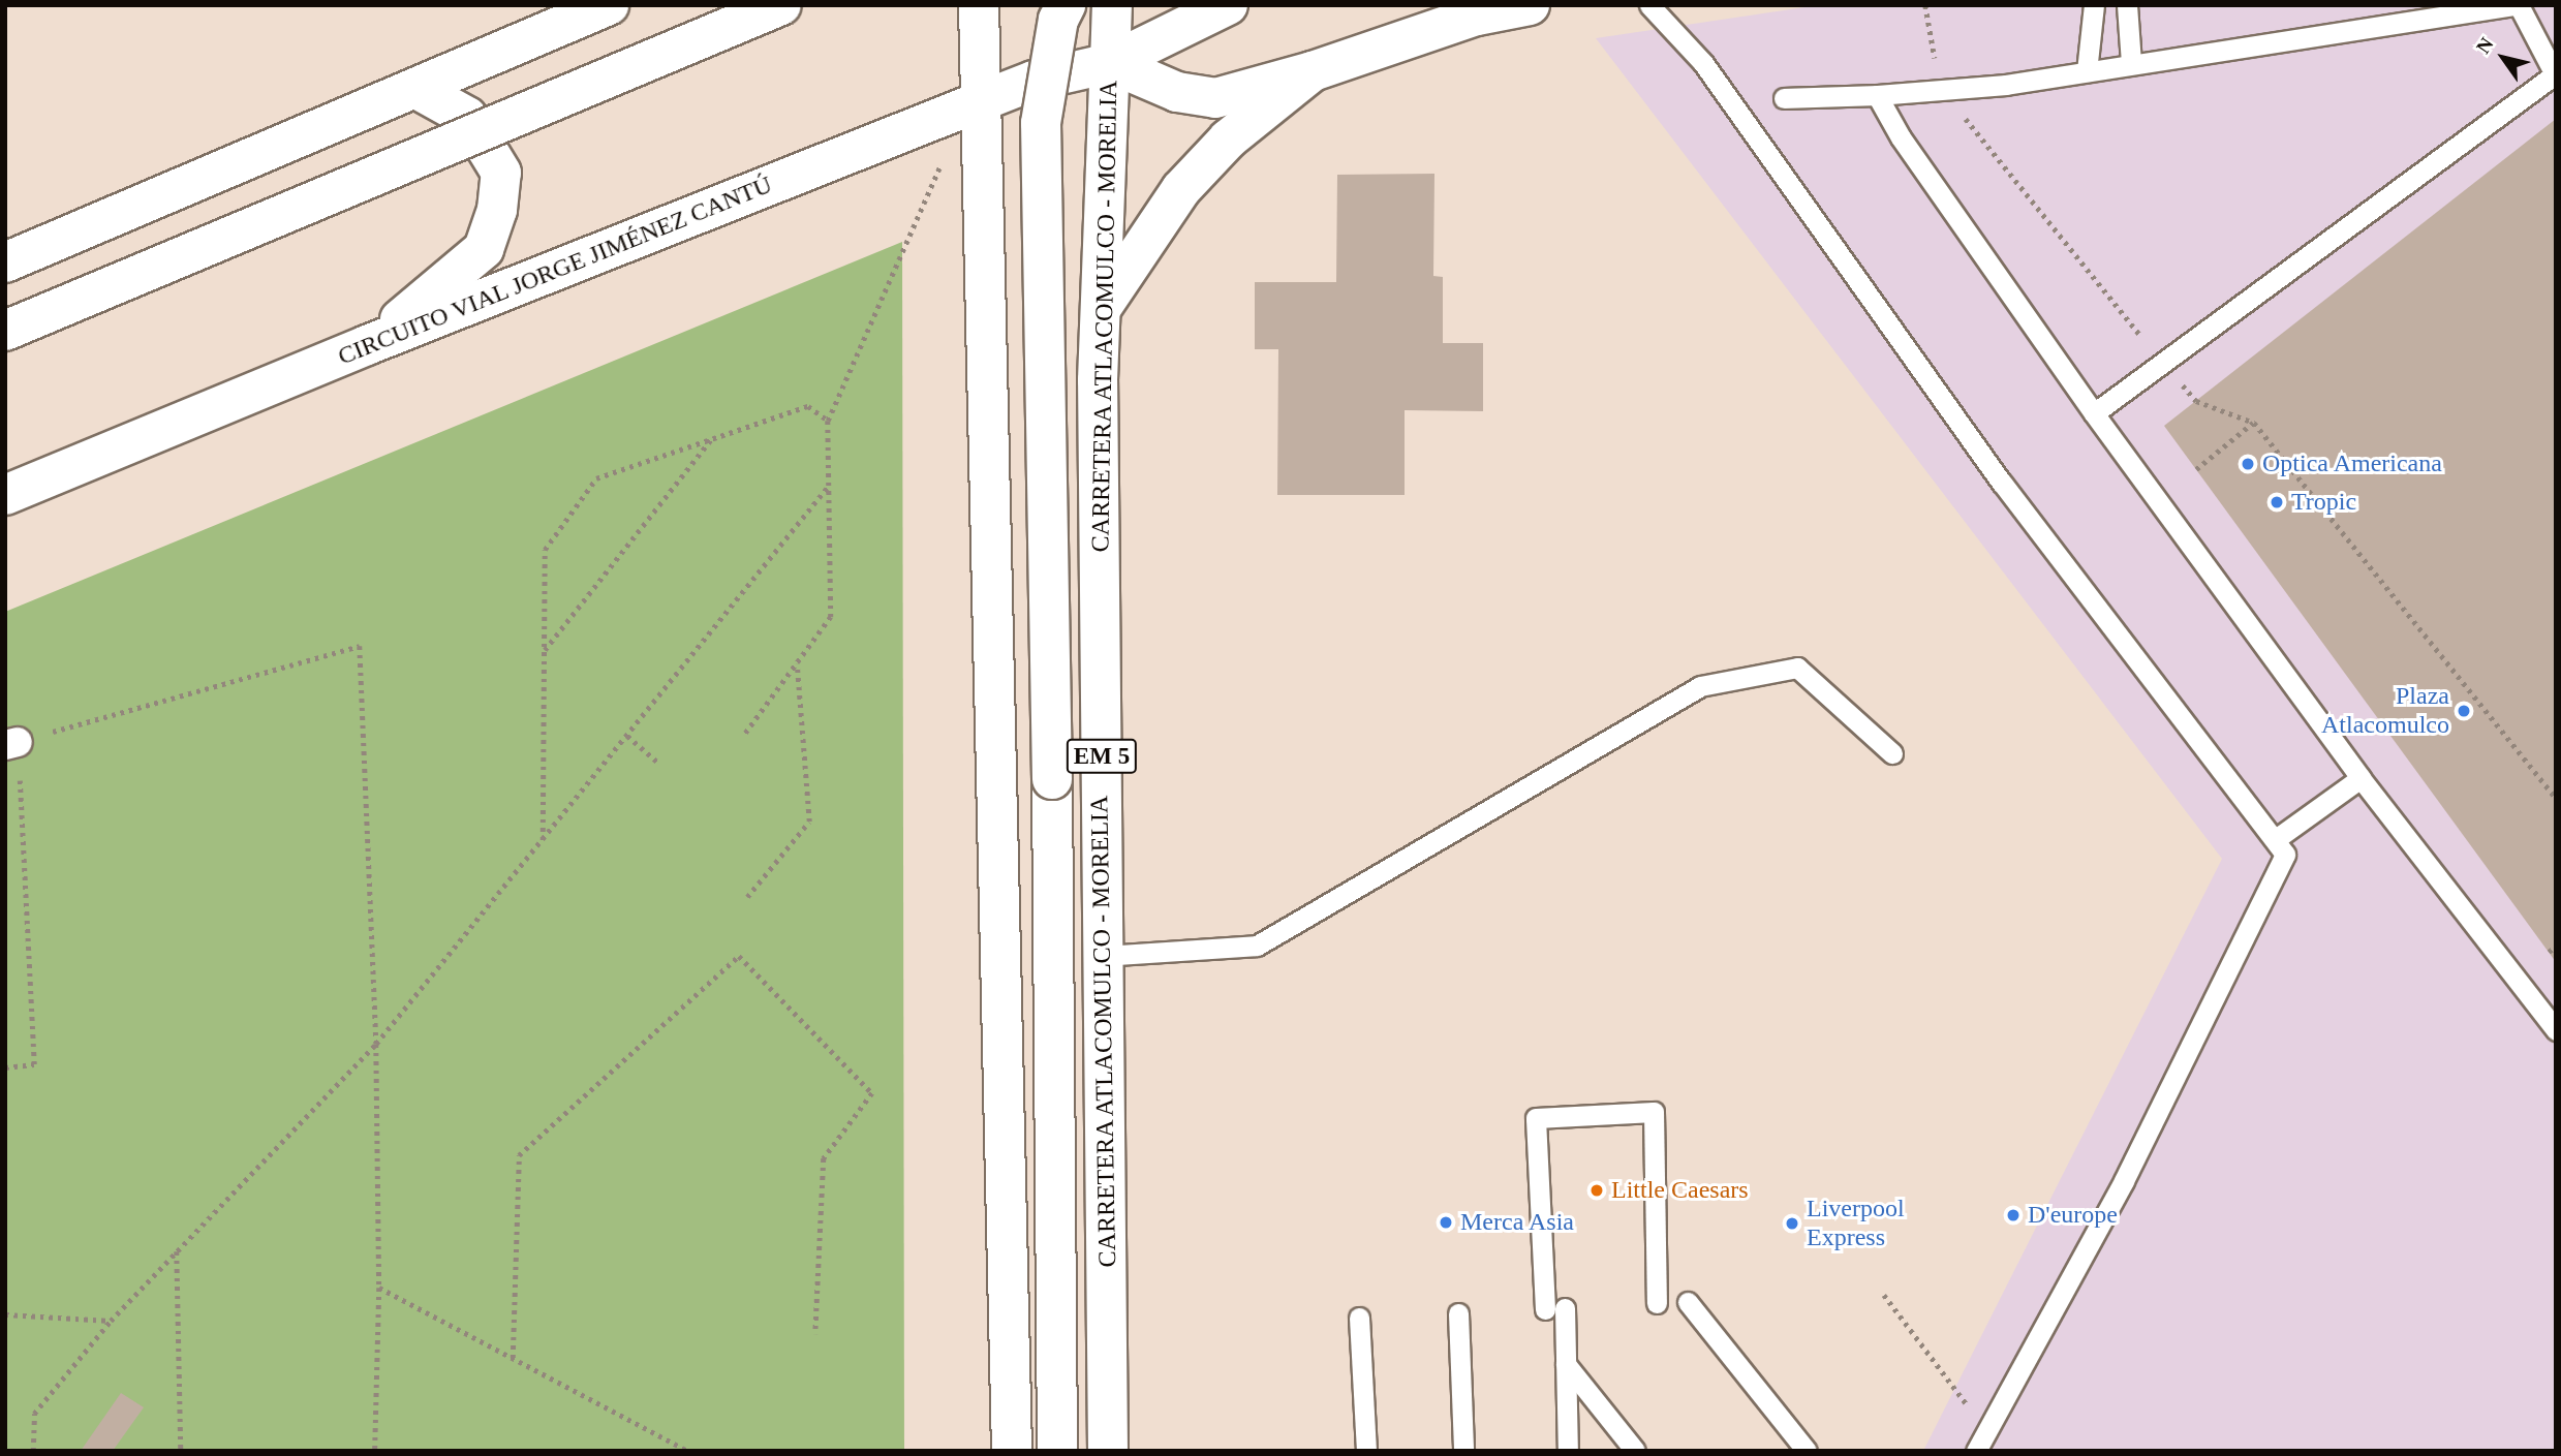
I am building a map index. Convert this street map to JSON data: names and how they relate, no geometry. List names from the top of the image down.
{
  "streets": {
    "main road": ["CIRCUITO VIAL JORGE JIMÉNEZ CANTÚ", "CARRETERA ATLACOMULCO - MORELIA", "EM 5"]
  },
  "crossings": [
    ["CIRCUITO VIAL JORGE JIMÉNEZ CANTÚ", "CARRETERA ATLACOMULCO - MORELIA"]
  ],
  "places": [
    "Optica Americana",
    "Tropic",
    "Plaza Atlacomulco",
    "Little Caesars",
    "D'europe",
    "Merca Asia",
    "Liverpool Express"
  ],
  "north": "top left"
}
